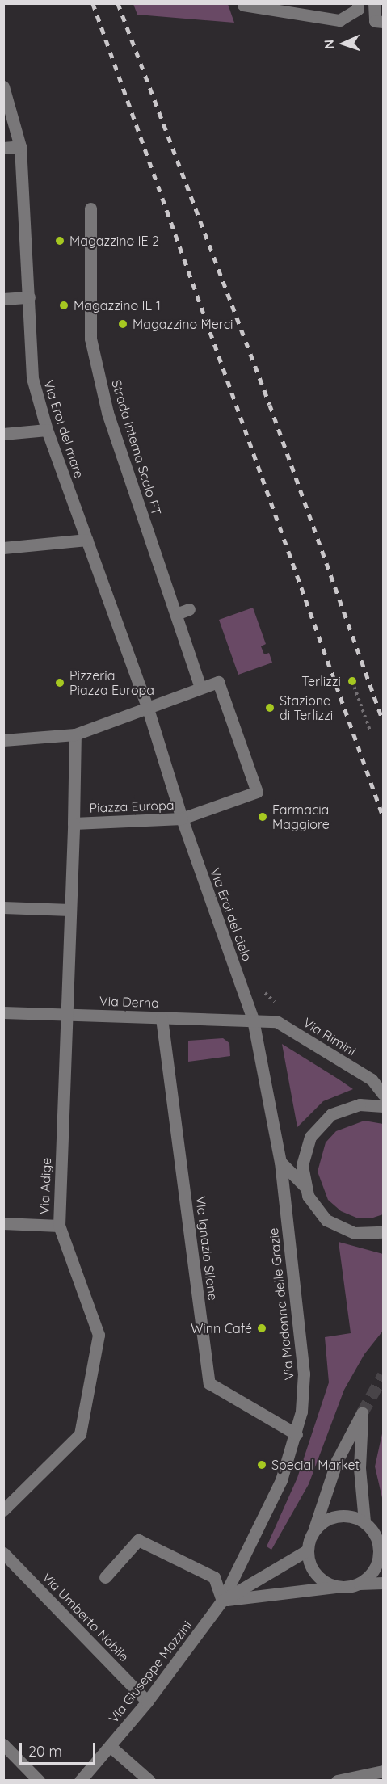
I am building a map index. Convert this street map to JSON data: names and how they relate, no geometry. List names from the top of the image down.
{
  "streets": {
    "street": [
      "Via Eroi del mare",
      "Strada Interna Scalo FT",
      "Piazza Europa",
      "Via Eroi del cielo",
      "Via Derna",
      "Via Rimini",
      "Via Adige",
      "Via Ignazio Silone",
      "Via Madonna delle Grazie",
      "Via Umberto Nobile",
      "Via Giuseppe Mazzini"
    ]
  },
  "crossings": [
    ["Via Eroi del mare", "Piazza Europa"],
    ["Strada Interna Scalo FT", "Piazza Europa"],
    ["Piazza Europa", "Via Eroi del cielo"],
    ["Piazza Europa", "Via Adige"],
    ["Via Eroi del cielo", "Via Derna"],
    ["Via Eroi del cielo", "Via Rimini"],
    ["Via Eroi del cielo", "Via Madonna delle Grazie"],
    ["Via Derna", "Via Rimini"],
    ["Via Derna", "Via Adige"],
    ["Via Derna", "Via Ignazio Silone"],
    ["Via Derna", "Via Madonna delle Grazie"],
    ["Via Rimini", "Via Madonna delle Grazie"],
    ["Via Ignazio Silone", "Via Madonna delle Grazie"],
    ["Via Madonna delle Grazie", "Via Giuseppe Mazzini"],
    ["Via Umberto Nobile", "Via Giuseppe Mazzini"]
  ],
  "places": [
    "Magazzino IE 2",
    "Magazzino IE 1",
    "Magazzino Merci",
    "Terlizzi",
    "Pizzeria Piazza Europa",
    "Stazione di Terlizzi",
    "Farmacia Maggiore",
    "Winn Café",
    "Special Market"
  ],
  "scale_bar": "20 m",
  "north": "left"
}
